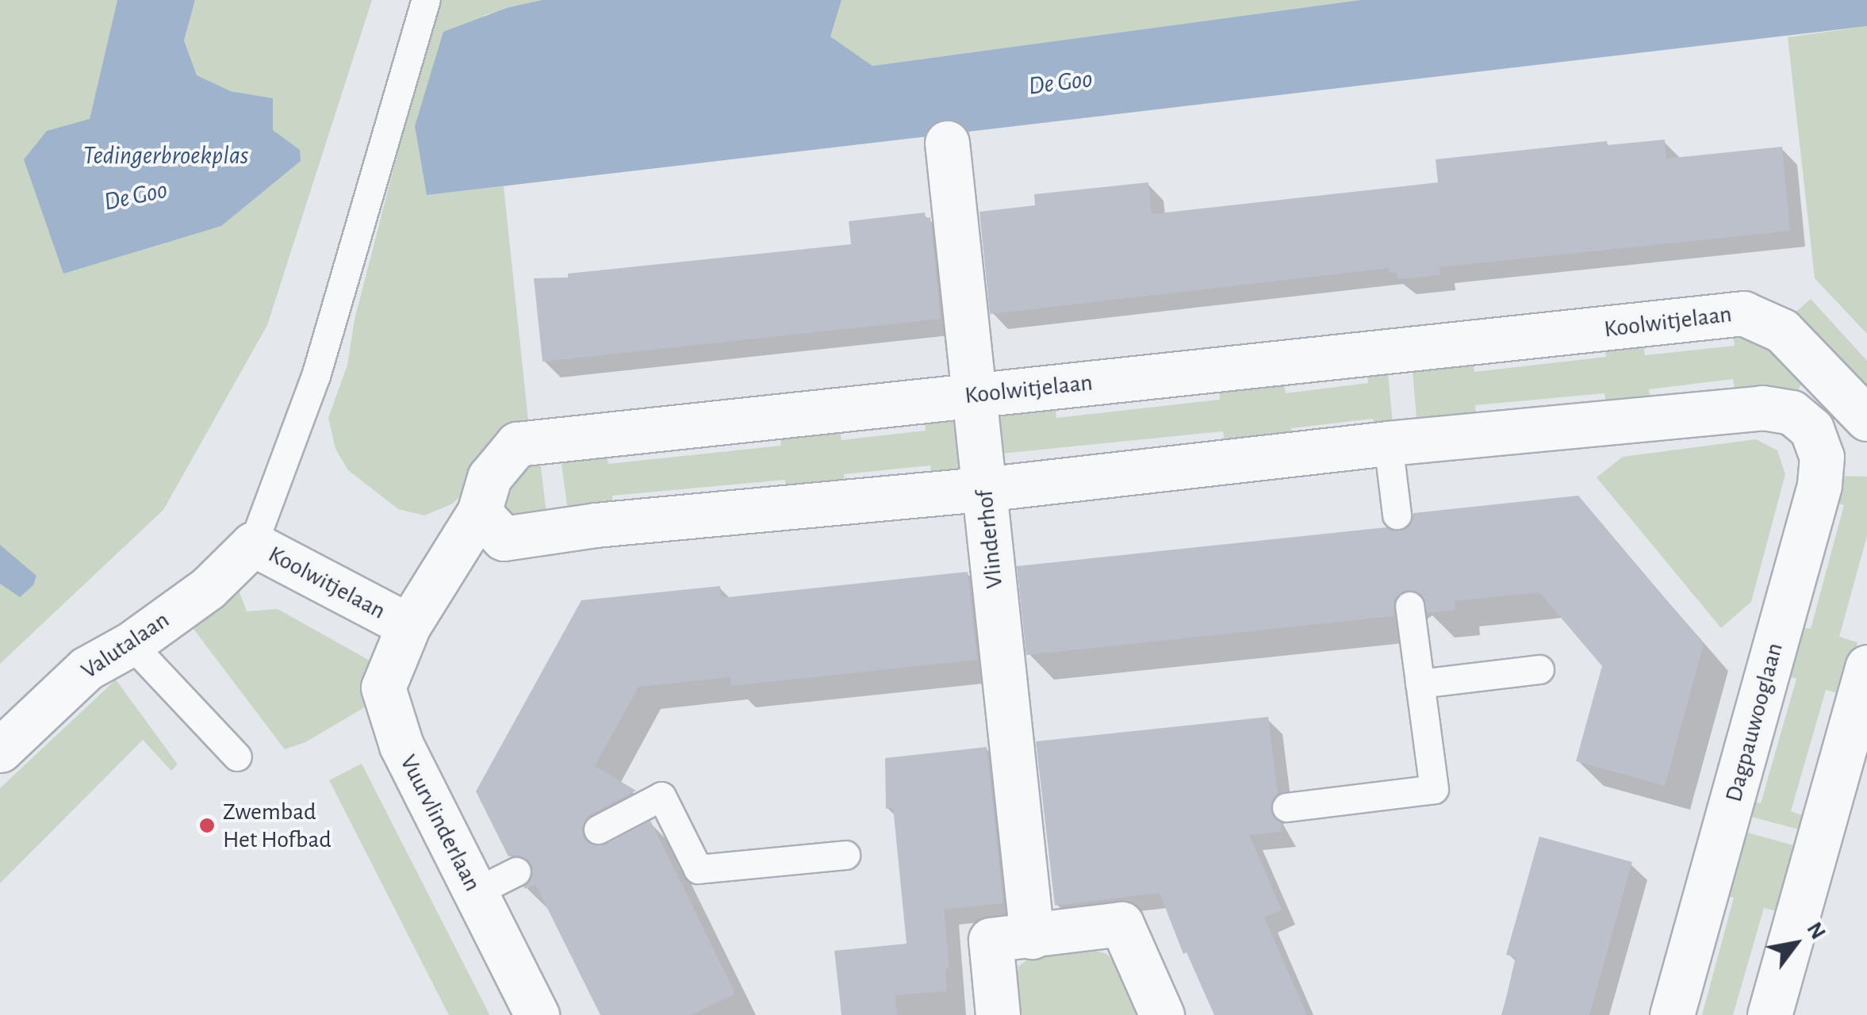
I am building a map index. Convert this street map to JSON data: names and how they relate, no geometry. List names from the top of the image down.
{
  "streets": {
    "street": [
      "Koolwitjelaan",
      "Vlinderhof",
      "Valutalaan",
      "Dagpauwooglaan",
      "Vuurvlinderlaan"
    ]
  },
  "crossings": [
    ["Koolwitjelaan", "Vlinderhof"],
    ["Koolwitjelaan", "Valutalaan"],
    ["Koolwitjelaan", "Dagpauwooglaan"],
    ["Koolwitjelaan", "Vuurvlinderlaan"]
  ],
  "water": ["De Goo", "Tedingerbroekplas"],
  "places": ["Zwembad Het Hofbad"],
  "north": "top right"
}
